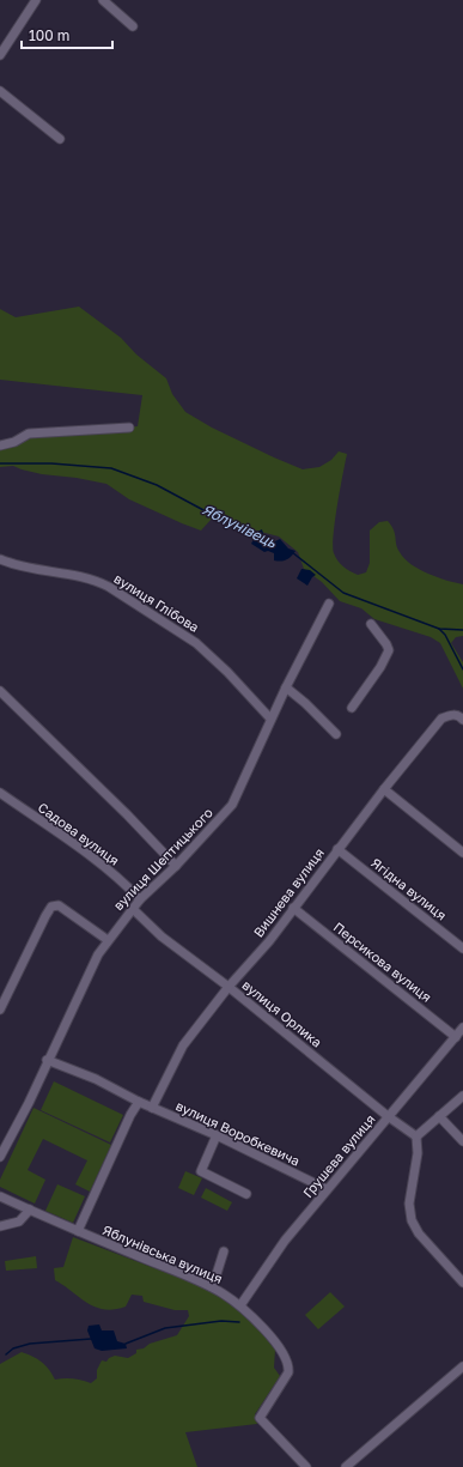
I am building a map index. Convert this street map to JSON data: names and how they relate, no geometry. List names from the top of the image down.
{
  "streets": {
    "street": [
      "вулиця Глібова",
      "Садова вулиця",
      "вулиця Шептицького",
      "Ягідна вулиця",
      "Вишнева вулиця",
      "Персикова вулиця",
      "вулиця Орлика",
      "вулиця Воробкевича",
      "Грушева вулиця",
      "Яблунівська вулиця"
    ]
  },
  "crossings": [
    ["вулиця Глібова", "вулиця Шептицького"],
    ["Садова вулиця", "вулиця Шептицького"],
    ["вулиця Шептицького", "вулиця Орлика"],
    ["вулиця Шептицького", "вулиця Воробкевича"],
    ["Ягідна вулиця", "Вишнева вулиця"],
    ["Вишнева вулиця", "Персикова вулиця"],
    ["Вишнева вулиця", "вулиця Орлика"],
    ["Вишнева вулиця", "вулиця Воробкевича"],
    ["Персикова вулиця", "Грушева вулиця"],
    ["вулиця Орлика", "Грушева вулиця"],
    ["вулиця Воробкевича", "Грушева вулиця"],
    ["Грушева вулиця", "Яблунівська вулиця"]
  ],
  "water": ["Яблунівець"],
  "scale_bar": "100 m"
}
